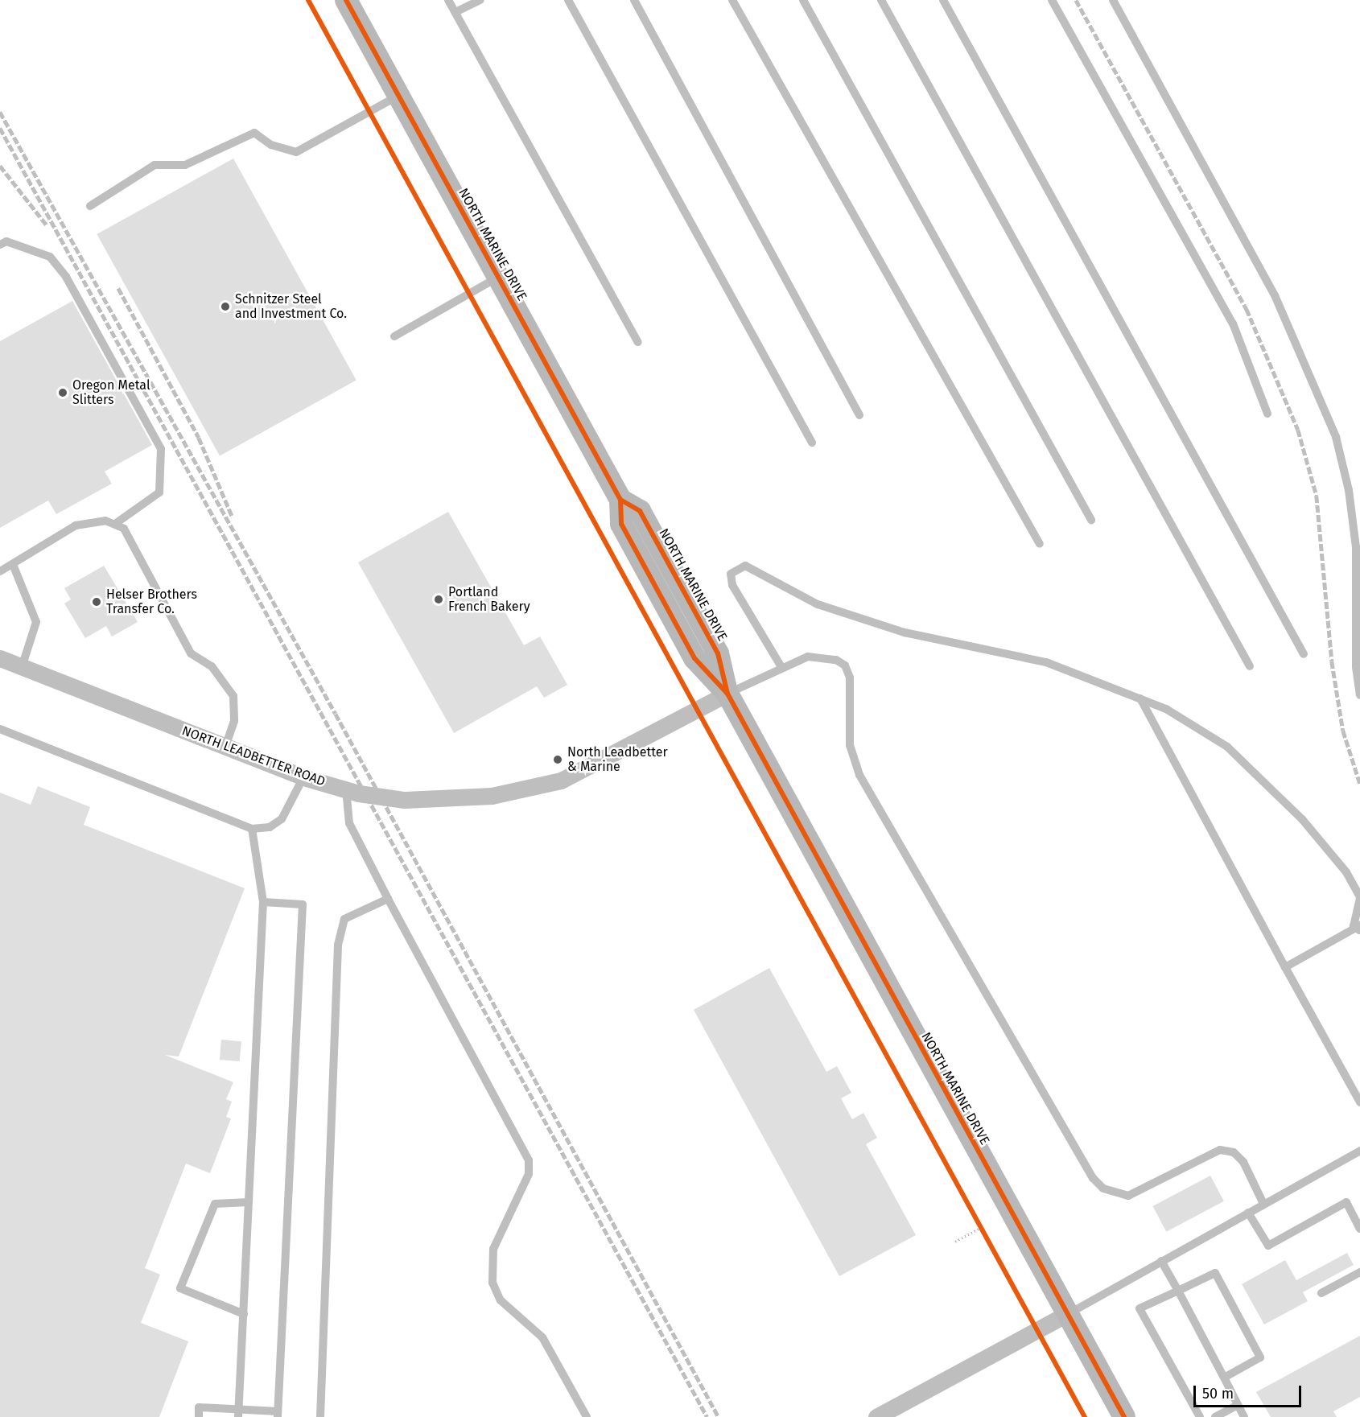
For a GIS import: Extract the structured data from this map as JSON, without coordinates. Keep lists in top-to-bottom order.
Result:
{
  "streets": {
    "main road": ["NORTH MARINE DRIVE"],
    "street": ["NORTH LEADBETTER ROAD"]
  },
  "crossings": [
    ["NORTH MARINE DRIVE", "NORTH LEADBETTER ROAD"]
  ],
  "places": [
    "Schnitzer Steel and Investment Co.",
    "Oregon Metal Slitters",
    "Portland French Bakery",
    "Helser Brothers Transfer Co.",
    "North Leadbetter & Marine"
  ],
  "scale_bar": "50 m"
}
